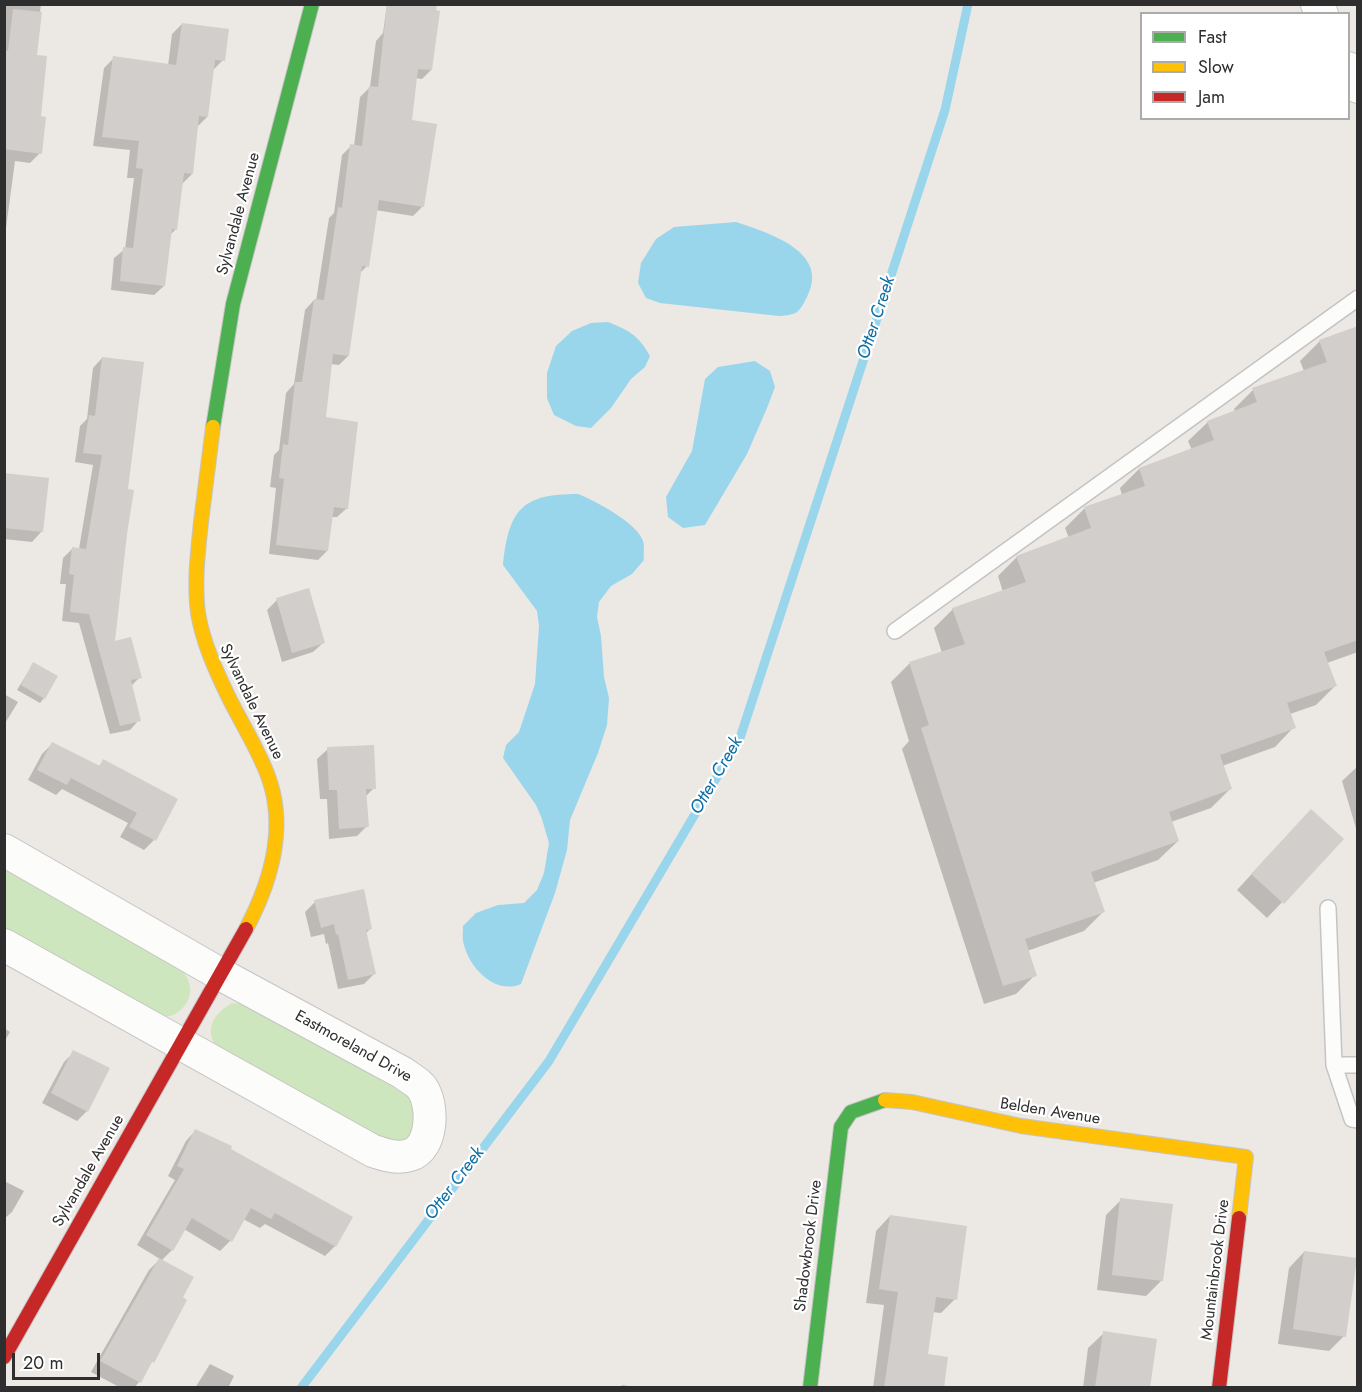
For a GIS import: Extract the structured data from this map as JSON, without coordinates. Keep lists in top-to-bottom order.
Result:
{
  "streets": {
    "street": [
      "Sylvandale Avenue",
      "Eastmoreland Drive",
      "Belden Avenue",
      "Shadowbrook Drive",
      "Mountainbrook Drive"
    ]
  },
  "crossings": [
    ["Sylvandale Avenue", "Eastmoreland Drive"],
    ["Belden Avenue", "Shadowbrook Drive"],
    ["Belden Avenue", "Mountainbrook Drive"]
  ],
  "water": ["Otter Creek"],
  "legend": ["Fast", "Slow", "Jam"],
  "scale_bar": "20 m"
}
